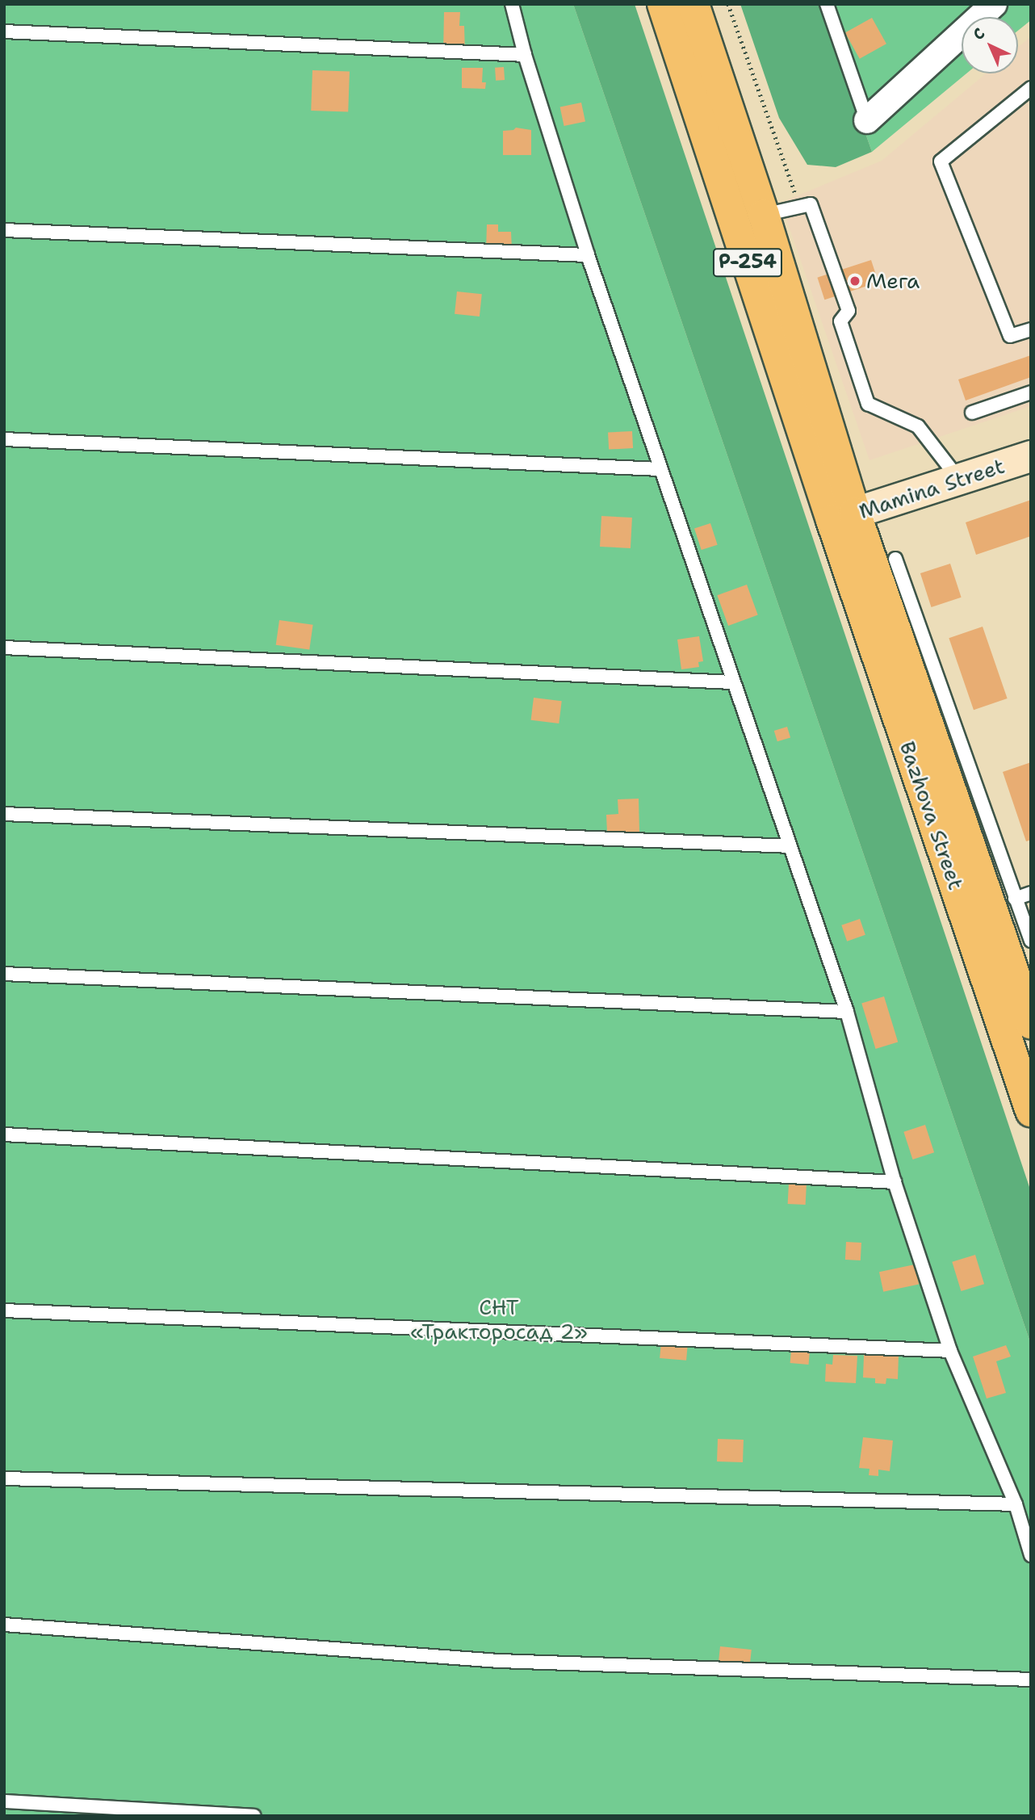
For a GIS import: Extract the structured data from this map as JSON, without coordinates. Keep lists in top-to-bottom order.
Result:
{
  "streets": {
    "main road": ["Р-254", "Mamina Street", "Bazhova Street"]
  },
  "crossings": [
    ["Р-254", "Mamina Street"],
    ["Р-254", "Bazhova Street"],
    ["Mamina Street", "Bazhova Street"]
  ],
  "parks": ["СНТ «Тракторосад 2»"],
  "places": ["Мега"],
  "north": "top left"
}
